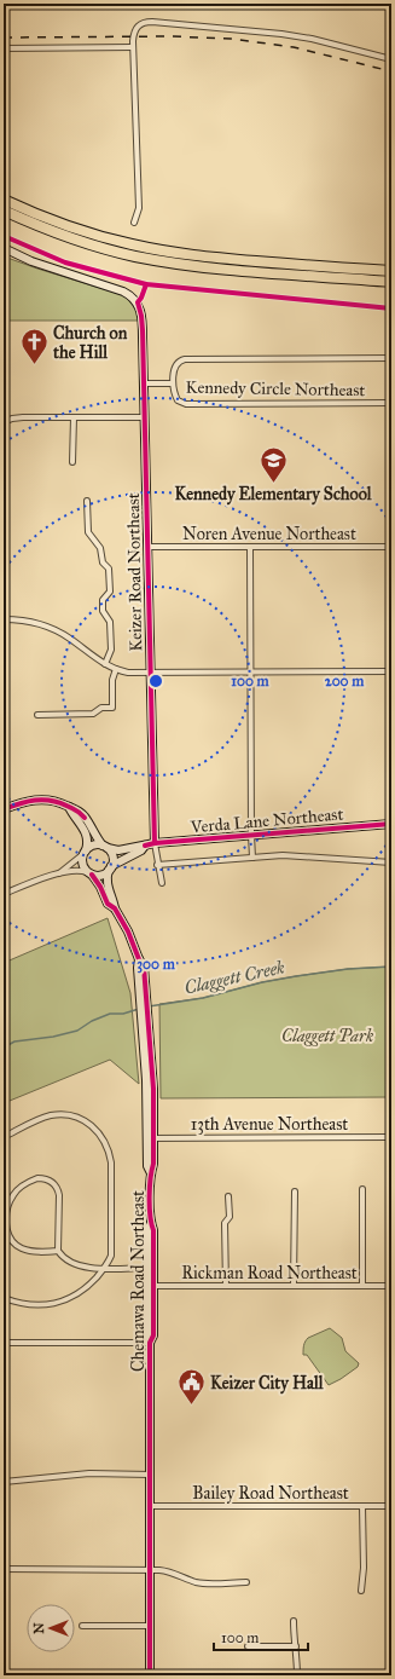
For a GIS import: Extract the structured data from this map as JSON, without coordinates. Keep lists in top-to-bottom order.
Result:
{
  "streets": {
    "main road": ["Keizer Road Northeast", "Verda Lane Northeast", "Chemawa Road Northeast"],
    "street": [
      "Kennedy Circle Northeast",
      "Noren Avenue Northeast",
      "13th Avenue Northeast",
      "Rickman Road Northeast",
      "Bailey Road Northeast"
    ]
  },
  "crossings": [
    ["Kennedy Circle Northeast", "Keizer Road Northeast"],
    ["Noren Avenue Northeast", "Keizer Road Northeast"],
    ["Keizer Road Northeast", "Verda Lane Northeast"],
    ["Verda Lane Northeast", "Chemawa Road Northeast"],
    ["13th Avenue Northeast", "Chemawa Road Northeast"],
    ["Rickman Road Northeast", "Chemawa Road Northeast"],
    ["Chemawa Road Northeast", "Bailey Road Northeast"]
  ],
  "water": ["Claggett Creek"],
  "parks": ["Claggett Park"],
  "places": {
    "church": ["Church on the Hill"],
    "school or university": ["Kennedy Elementary School"],
    "public building": ["Keizer City Hall"]
  },
  "scale_bar": "100 m",
  "north": "left",
  "rings": ["100 m", "200 m", "300 m"]
}
